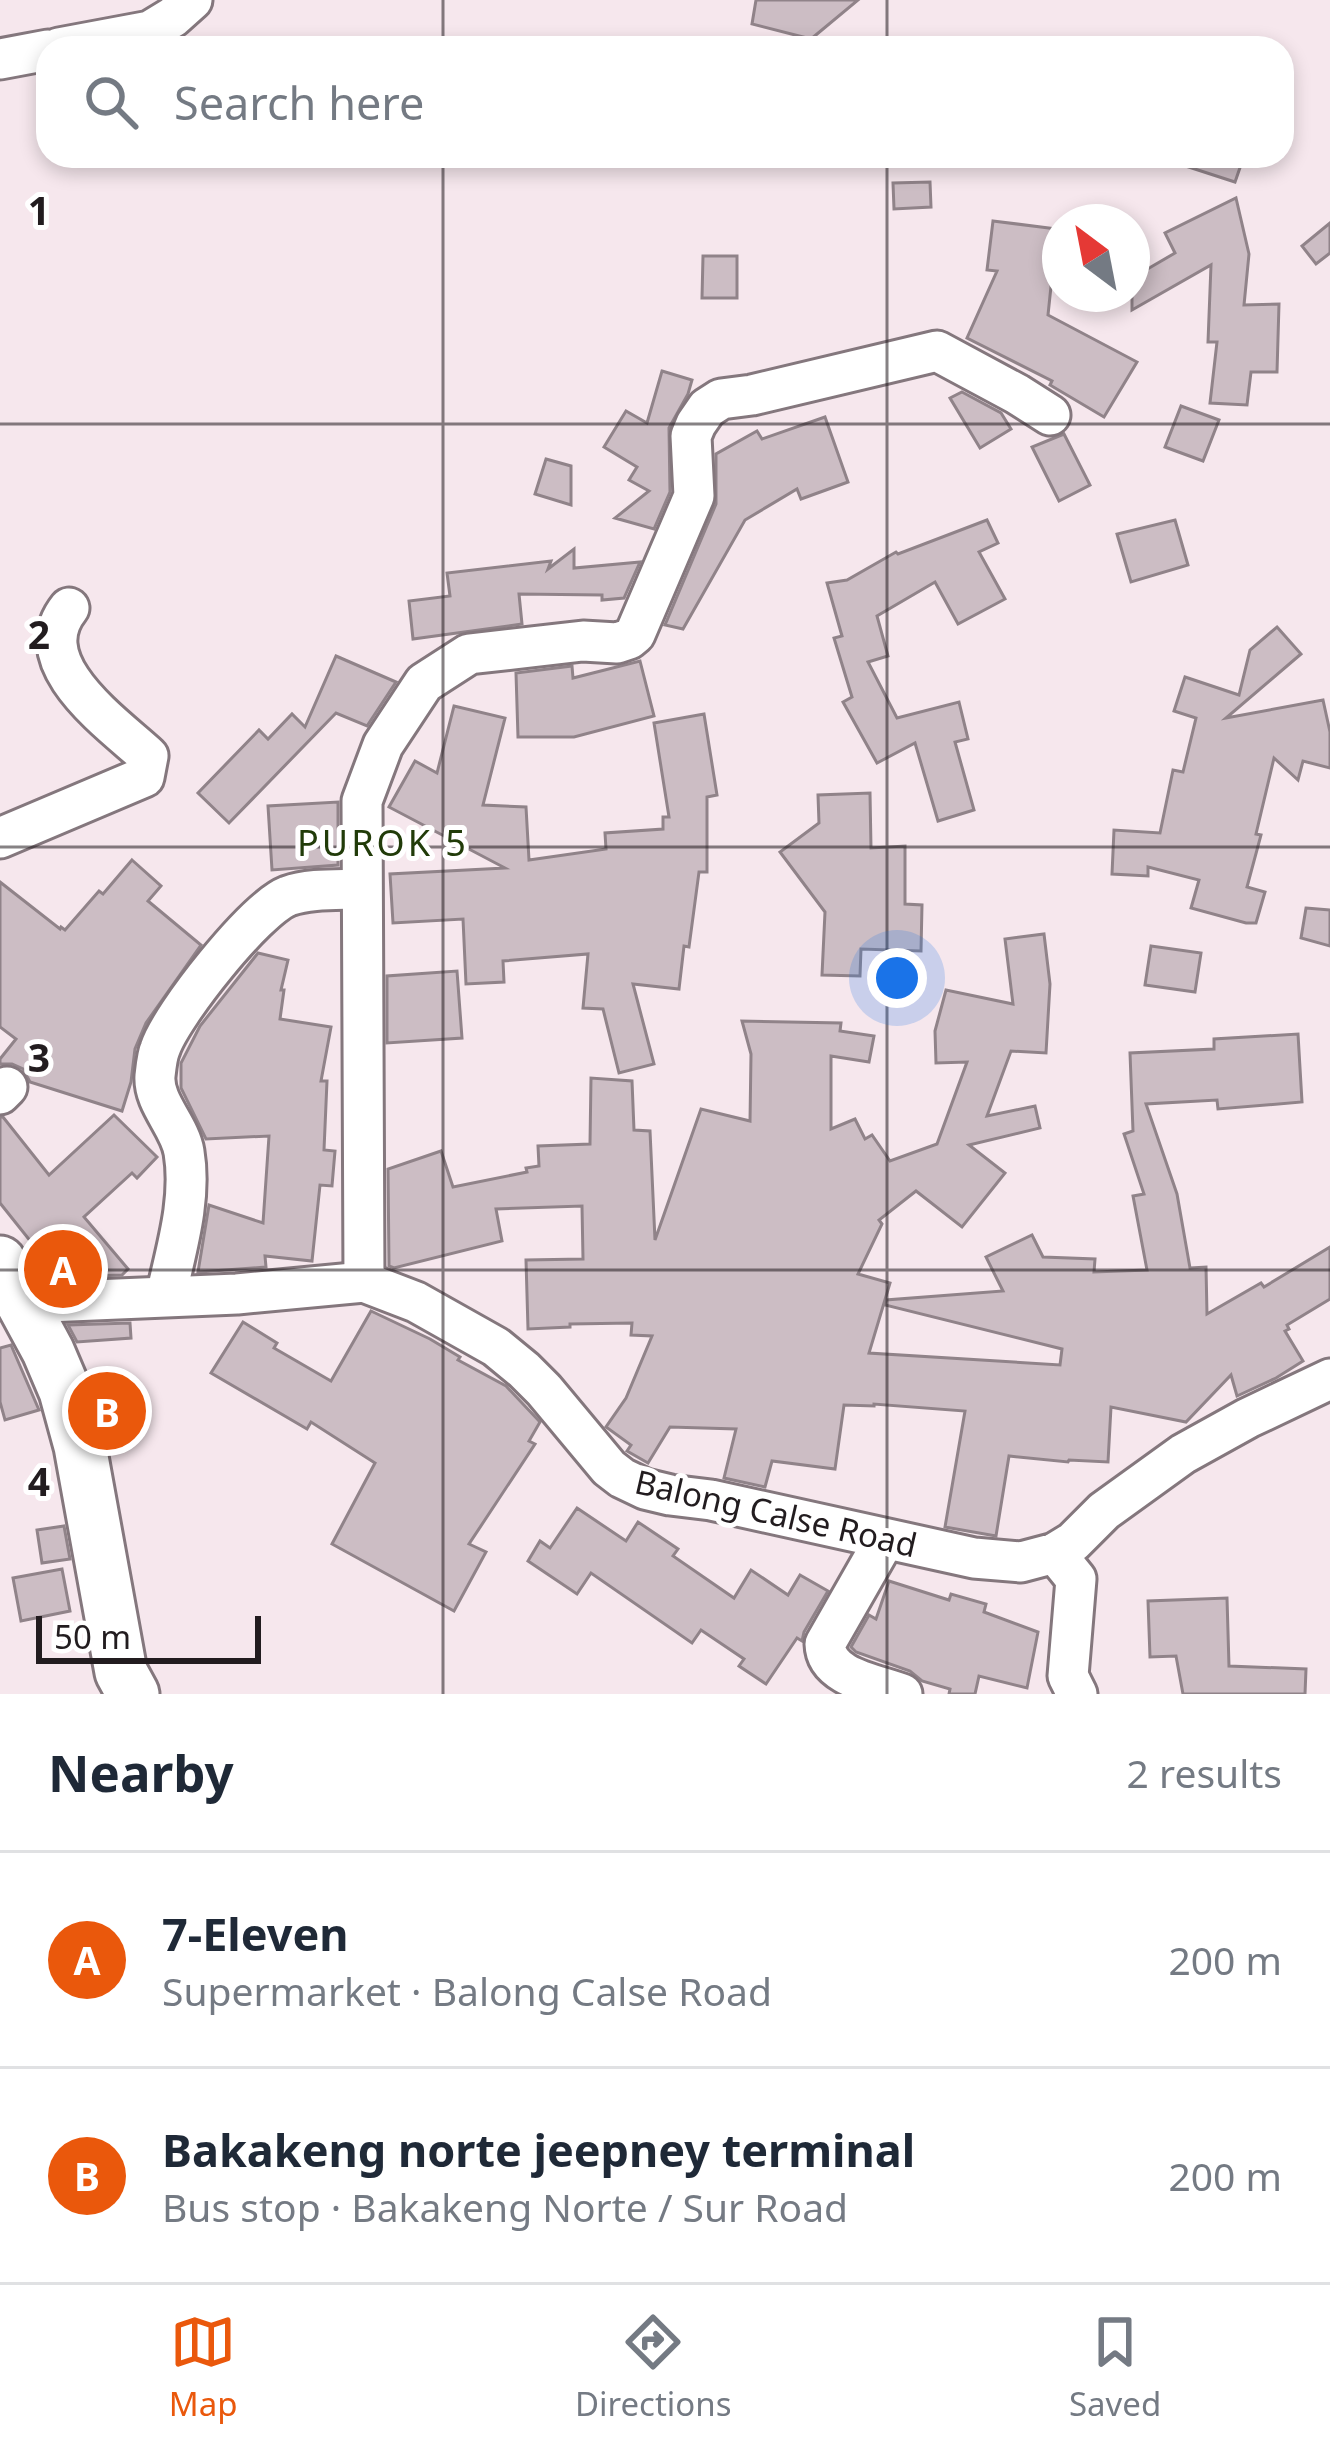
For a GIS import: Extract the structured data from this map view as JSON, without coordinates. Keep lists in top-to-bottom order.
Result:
{
  "streets": {
    "street": ["Balong Calse Road"]
  },
  "districts": ["PUROK 5"],
  "scale_bar": "50 m",
  "north": "top left",
  "page": {
    "search": "Search here",
    "pins": ["A", "B"],
    "scale": "50 m",
    "heading": ["Nearby", "2 results"],
    "list": [
      {
        "mark": "A",
        "name": "7-Eleven",
        "note": "Supermarket · Balong Calse Road",
        "value": "200 m"
      },
      {
        "mark": "B",
        "name": "Bakakeng norte jeepney terminal",
        "note": "Bus stop · Bakakeng Norte / Sur Road",
        "value": "200 m"
      }
    ],
    "nav": ["Map", "Directions", "Saved"]
  },
  "grid": {
    "rows": [
      "1",
      "2",
      "3",
      "4"
    ]
  }
}
